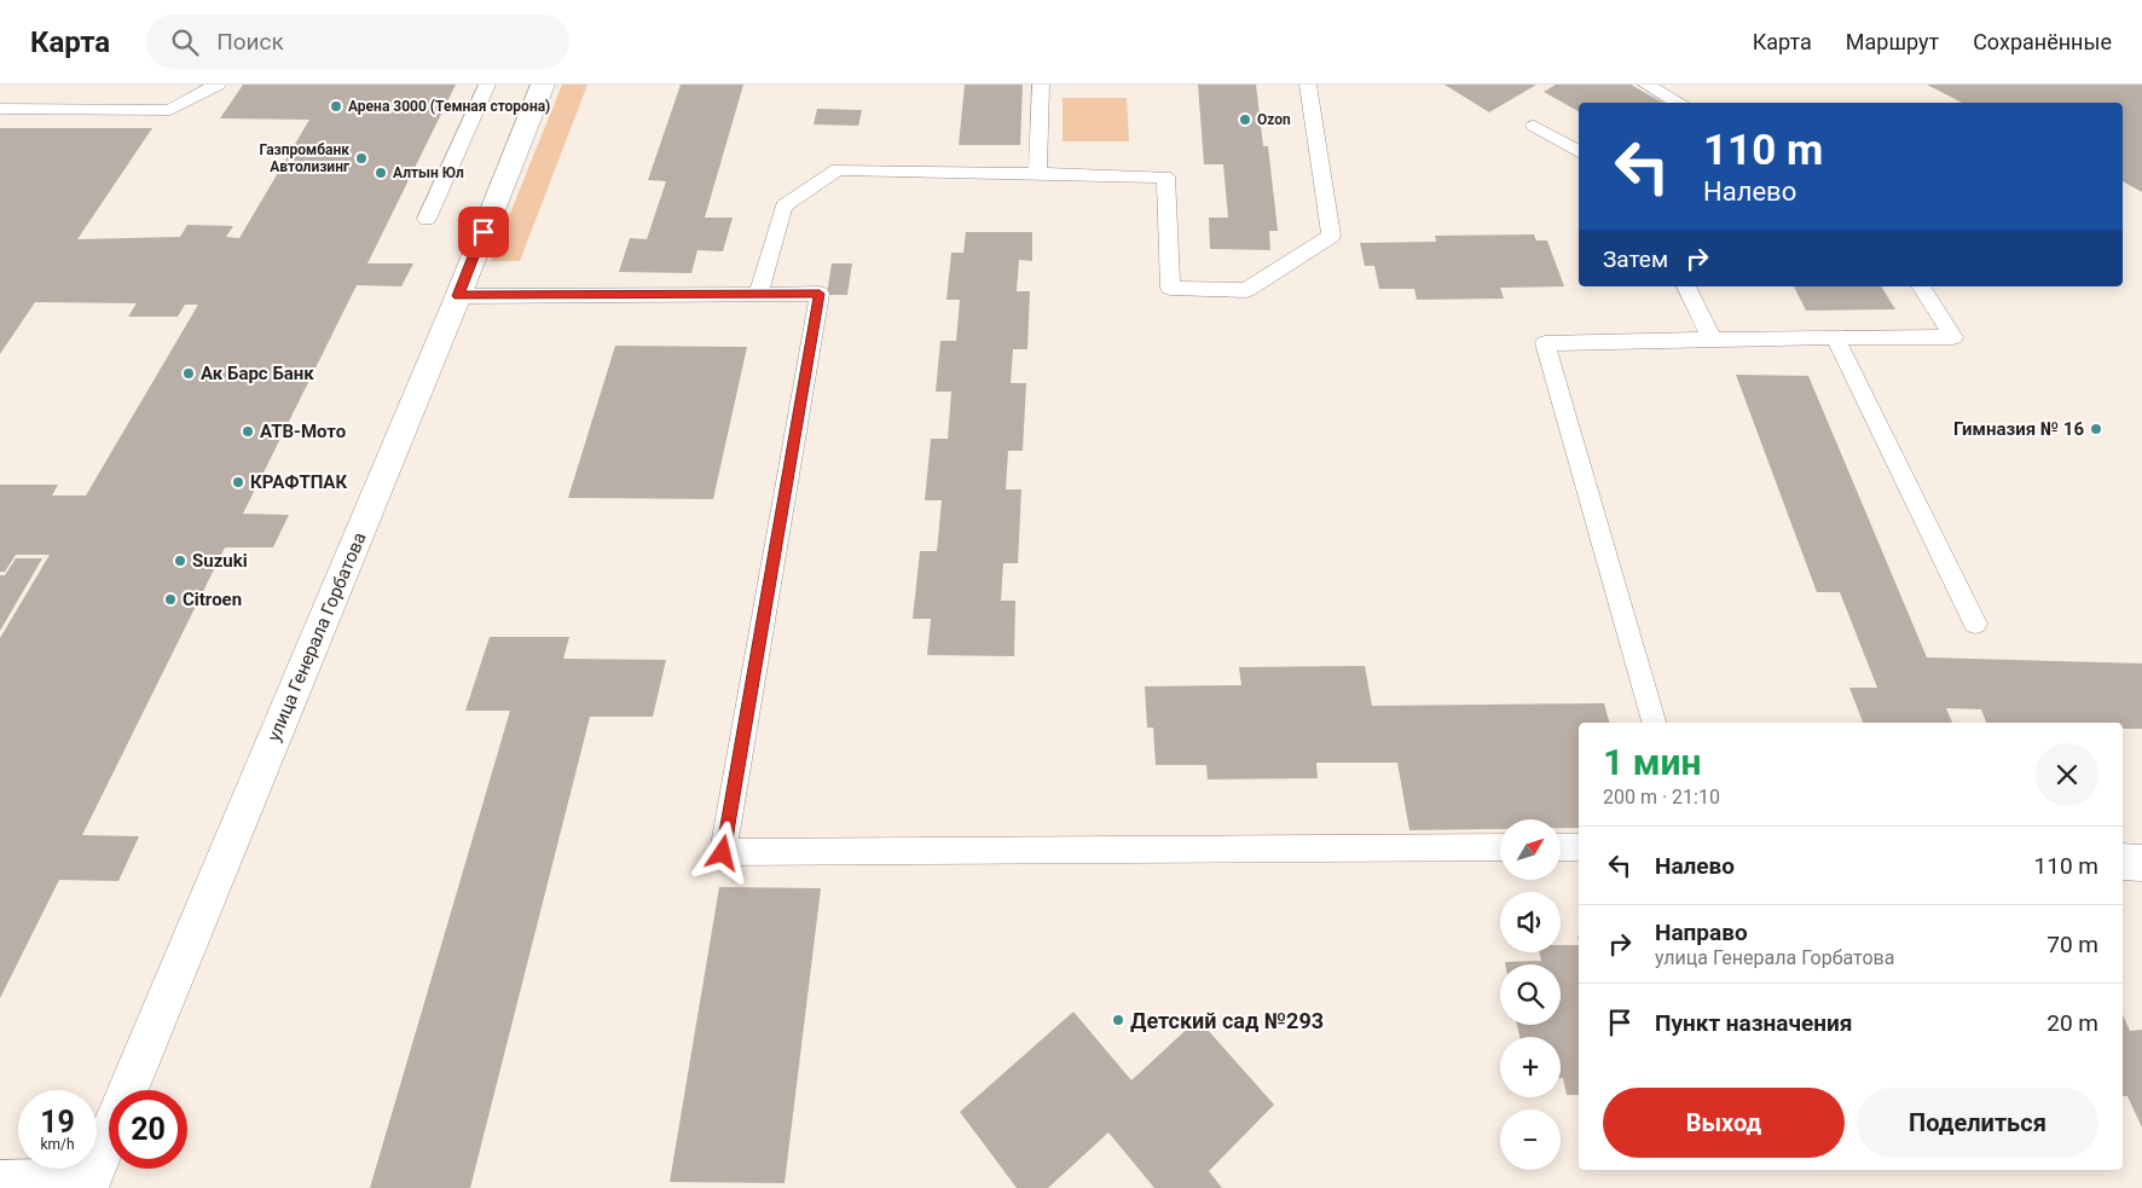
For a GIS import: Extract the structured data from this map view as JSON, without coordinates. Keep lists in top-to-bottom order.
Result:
{
  "streets": {
    "street": ["улица Генерала Горбатова"]
  },
  "places": [
    "Арена 3000 (Темная сторона)",
    "Ozon",
    "Газпромбанк Автолизинг",
    "Алтын Юл",
    "Ак Барс Банк",
    "Гимназия № 16",
    "АТВ-Мото",
    "КРАФТПАК",
    "Suzuki",
    "Citroen",
    "Детский сад №293"
  ],
  "north": "top right",
  "page": {
    "header": "Карта",
    "search": "Поиск",
    "nav": ["Карта", "Маршрут", "Сохранённые"],
    "turn": ["110 m", "Налево"],
    "then": "Затем",
    "heading": ["1 мин", "200 m · 21:10"],
    "map_buttons": ["+", "−"],
    "list": [
      {
        "name": "Налево",
        "value": "110 m"
      },
      {
        "name": "Направо",
        "note": "улица Генерала Горбатова",
        "value": "70 m"
      },
      {
        "name": "Пункт назначения",
        "value": "20 m"
      }
    ],
    "buttons": ["Выход", "Поделиться"],
    "speed": "19 km/h",
    "limit": "20"
  }
}
